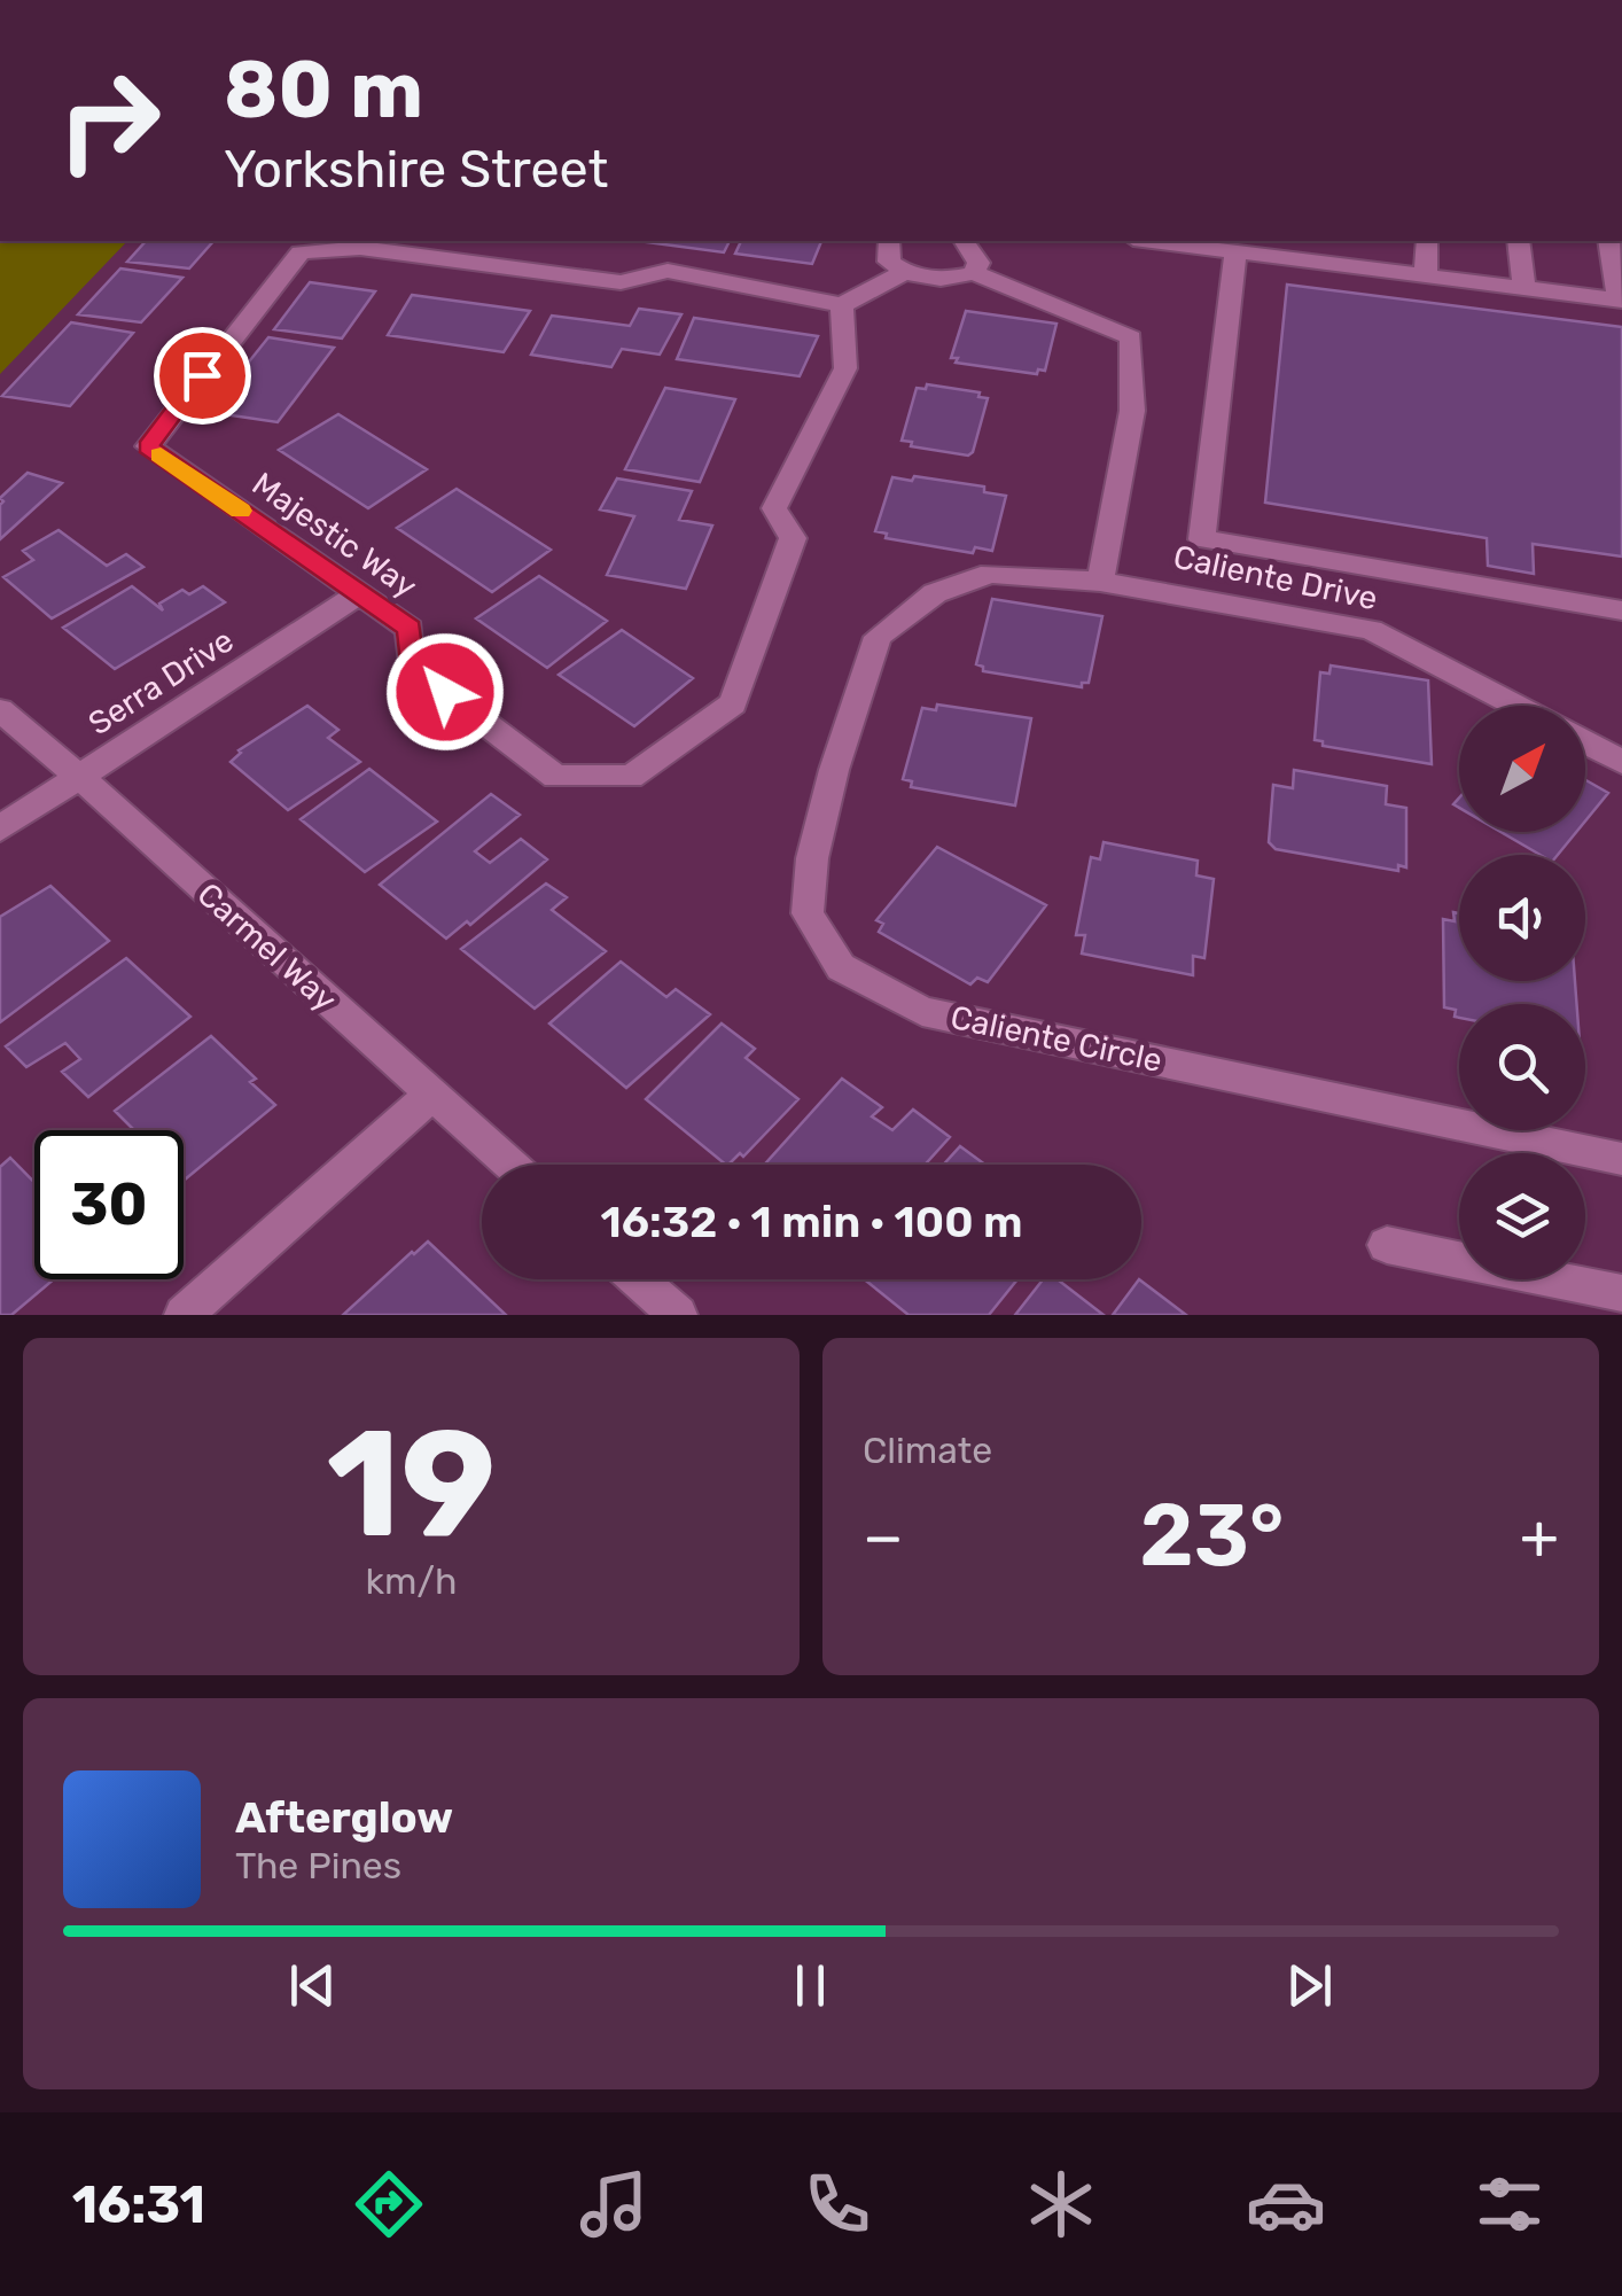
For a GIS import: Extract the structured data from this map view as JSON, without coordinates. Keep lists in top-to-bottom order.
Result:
{
  "streets": {
    "street": [
      "Majestic Way",
      "Caliente Drive",
      "Serra Drive",
      "Carmel Way",
      "Caliente Circle"
    ]
  },
  "crossings": [
    ["Majestic Way", "Serra Drive"],
    ["Caliente Drive", "Caliente Circle"],
    ["Serra Drive", "Carmel Way"]
  ],
  "north": "top right",
  "page": {
    "turn": ["80 m", "Yorkshire Street"],
    "limit": "30",
    "trip": "16:32 · 1 min · 100 m",
    "tile": [
      ["19", "km/h"],
      "Climate"
    ],
    "heat": ["−", "23°", "+"],
    "song": ["Afterglow", "The Pines"],
    "tabs": "16:31"
  }
}
